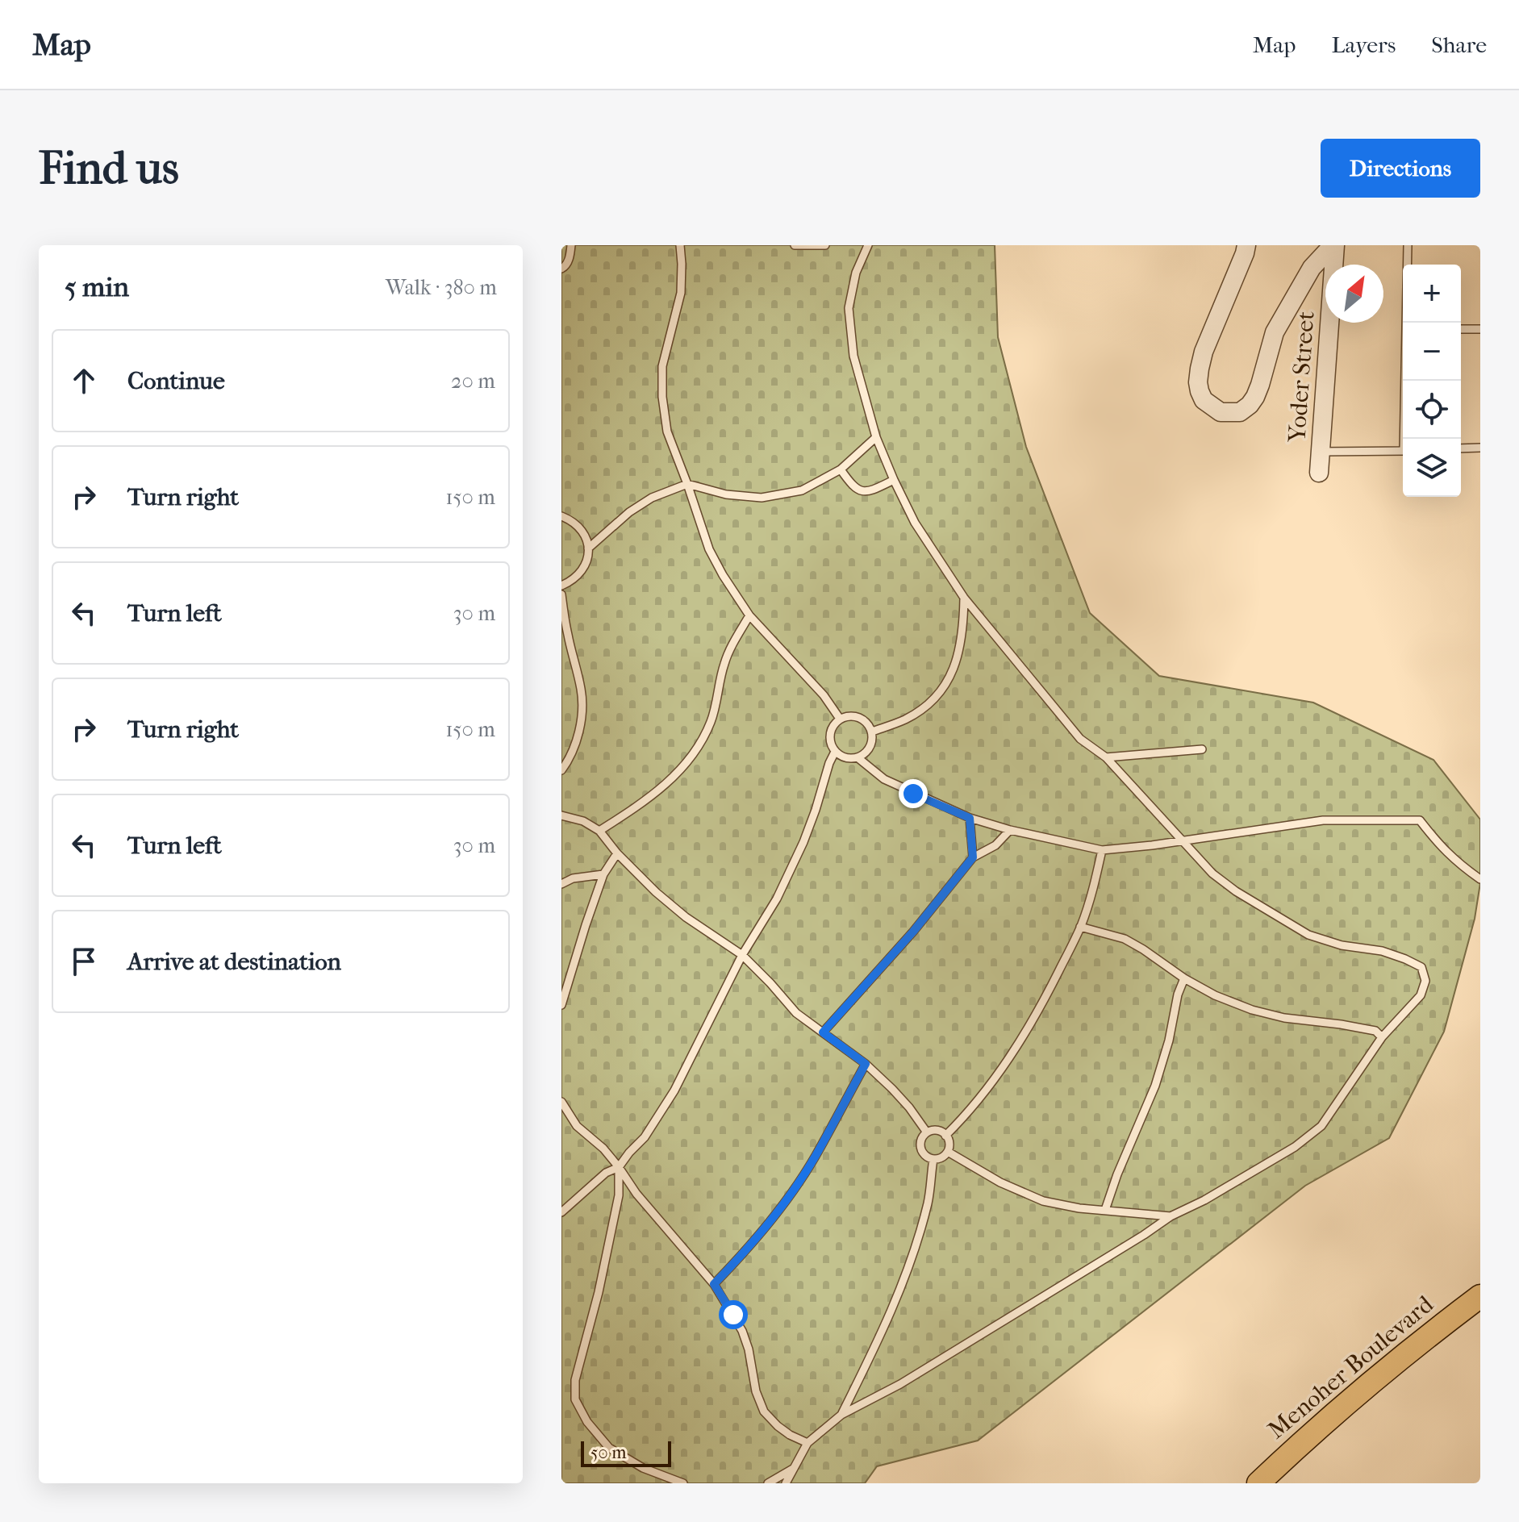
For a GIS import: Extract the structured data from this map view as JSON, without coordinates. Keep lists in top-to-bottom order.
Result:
{
  "streets": {
    "main road": ["Menoher Boulevard"],
    "street": ["Yoder Street"]
  },
  "scale_bar": "50 m",
  "north": "top right",
  "page": {
    "header": "Map",
    "nav": ["Map", "Layers", "Share"],
    "buttons": "Directions",
    "title": "Find us",
    "heading": ["5 min", "Walk · 380 m"],
    "map_buttons": ["+", "−"],
    "list": [
      ["Continue", "20 m"],
      ["Turn right", "150 m"],
      ["Turn left", "30 m"],
      ["Turn right", "150 m"],
      ["Turn left", "30 m"],
      "Arrive at destination"
    ],
    "scale": "50 m"
  }
}
